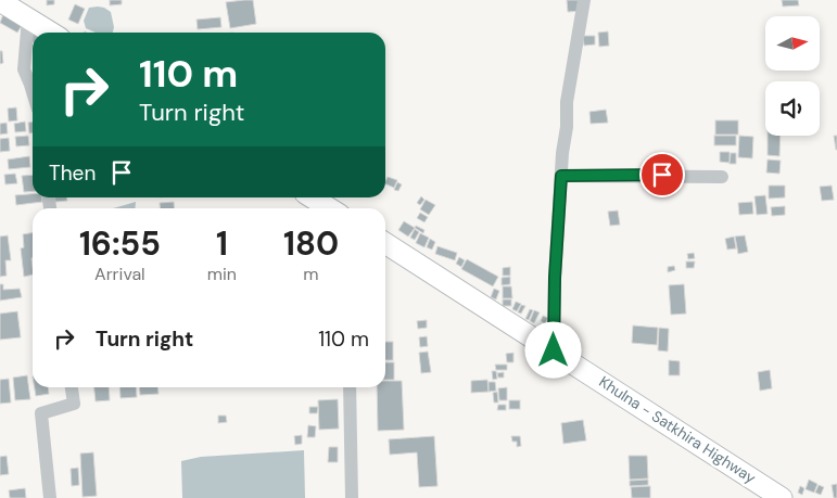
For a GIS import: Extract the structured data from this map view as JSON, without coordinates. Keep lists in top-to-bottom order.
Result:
{
  "streets": {
    "highway": ["Khulna - Satkhira Highway"]
  },
  "north": "right",
  "page": {
    "turn": ["110 m", "Turn right"],
    "then": "Then",
    "eta": [
      "16:55",
      "Arrival",
      "1",
      "min",
      "180",
      "m"
    ],
    "list": [
      {
        "name": "Turn right",
        "value": "110 m"
      }
    ]
  }
}
